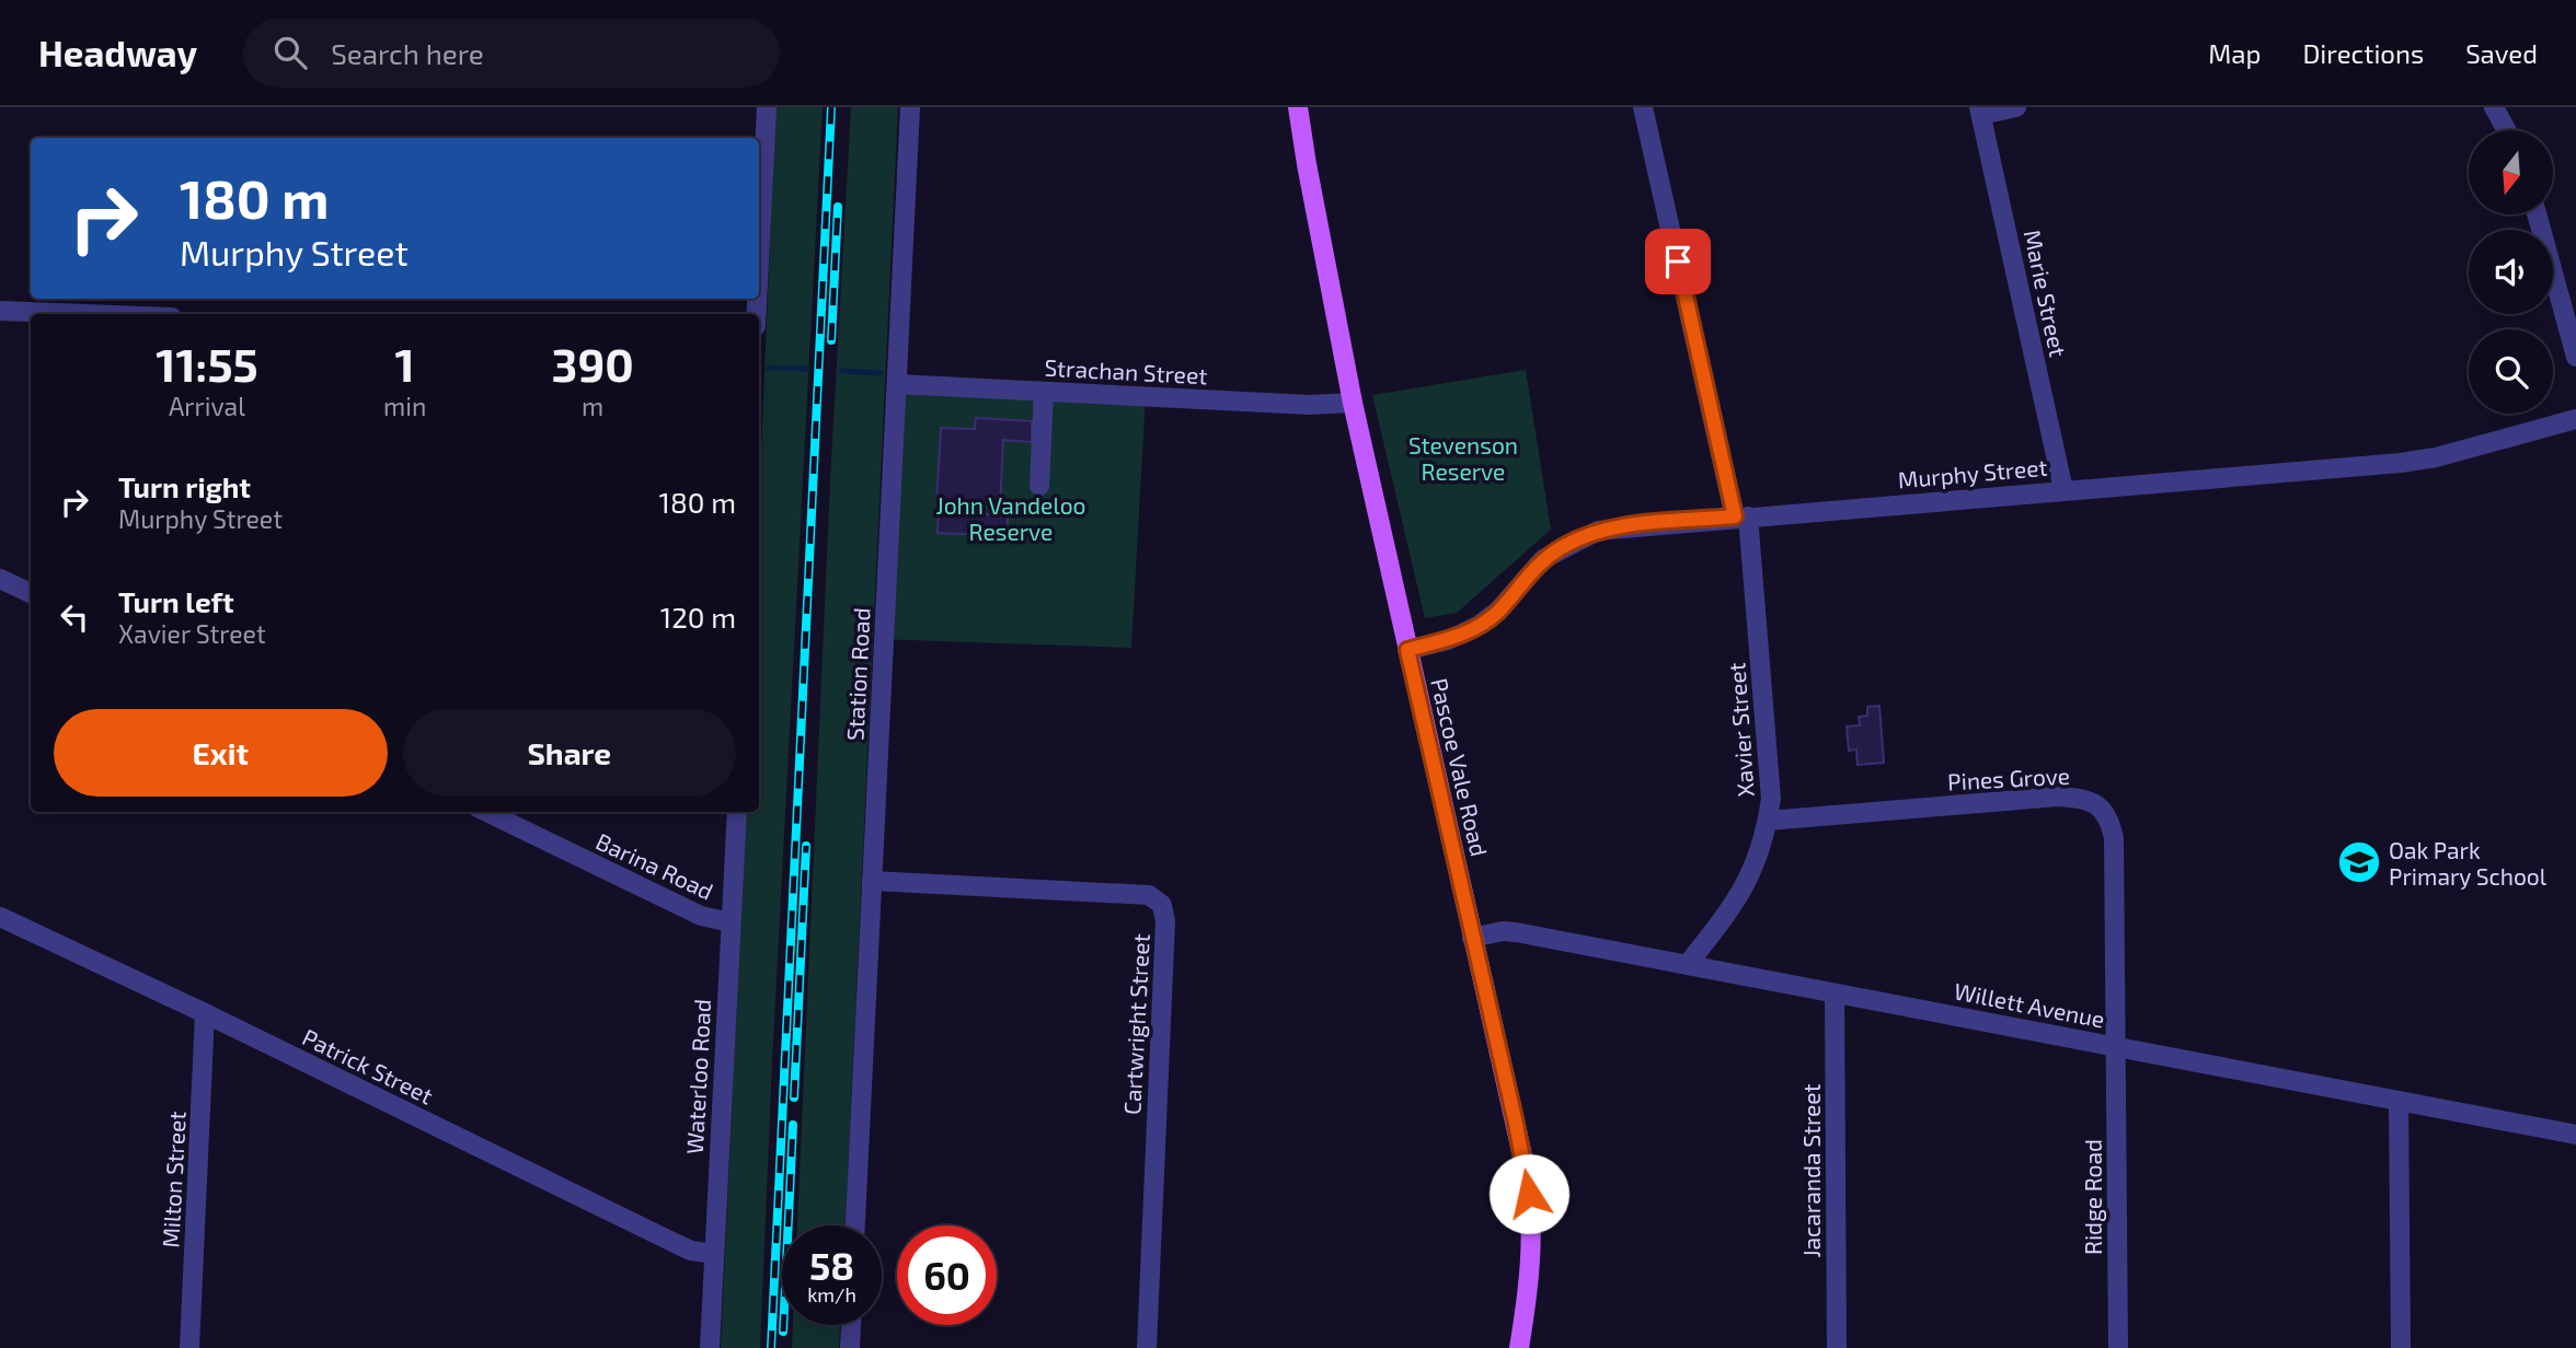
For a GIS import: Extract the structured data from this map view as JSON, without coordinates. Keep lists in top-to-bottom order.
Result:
{
  "streets": {
    "main road": ["Pascoe Vale Road"],
    "street": [
      "Marie Street",
      "Strachan Street",
      "Murphy Street",
      "Station Road",
      "Xavier Street",
      "Pines Grove",
      "Barina Road",
      "Willett Avenue",
      "Cartwright Street",
      "Patrick Street",
      "Waterloo Road",
      "Jacaranda Street",
      "Milton Street",
      "Ridge Road"
    ]
  },
  "crossings": [
    ["Marie Street", "Murphy Street"],
    ["Strachan Street", "Station Road"],
    ["Strachan Street", "Pascoe Vale Road"],
    ["Murphy Street", "Xavier Street"],
    ["Murphy Street", "Pascoe Vale Road"],
    ["Station Road", "Cartwright Street"],
    ["Xavier Street", "Pines Grove"],
    ["Xavier Street", "Willett Avenue"],
    ["Pascoe Vale Road", "Willett Avenue"],
    ["Pines Grove", "Willett Avenue"],
    ["Pines Grove", "Ridge Road"],
    ["Barina Road", "Waterloo Road"],
    ["Willett Avenue", "Jacaranda Street"],
    ["Willett Avenue", "Ridge Road"],
    ["Patrick Street", "Waterloo Road"],
    ["Patrick Street", "Milton Street"]
  ],
  "parks": ["Stevenson Reserve", "John Vandeloo Reserve"],
  "places": {
    "school or university": ["Oak Park Primary School"]
  },
  "north": "bottom",
  "page": {
    "header": "Headway",
    "search": "Search here",
    "nav": ["Map", "Directions", "Saved"],
    "turn": ["180 m", "Murphy Street"],
    "eta": [
      "11:55",
      "Arrival",
      "1",
      "min",
      "390",
      "m"
    ],
    "list": [
      {
        "name": "Turn right",
        "note": "Murphy Street",
        "value": "180 m"
      },
      {
        "name": "Turn left",
        "note": "Xavier Street",
        "value": "120 m"
      }
    ],
    "buttons": ["Exit", "Share"],
    "speed": "58 km/h",
    "limit": "60"
  }
}
